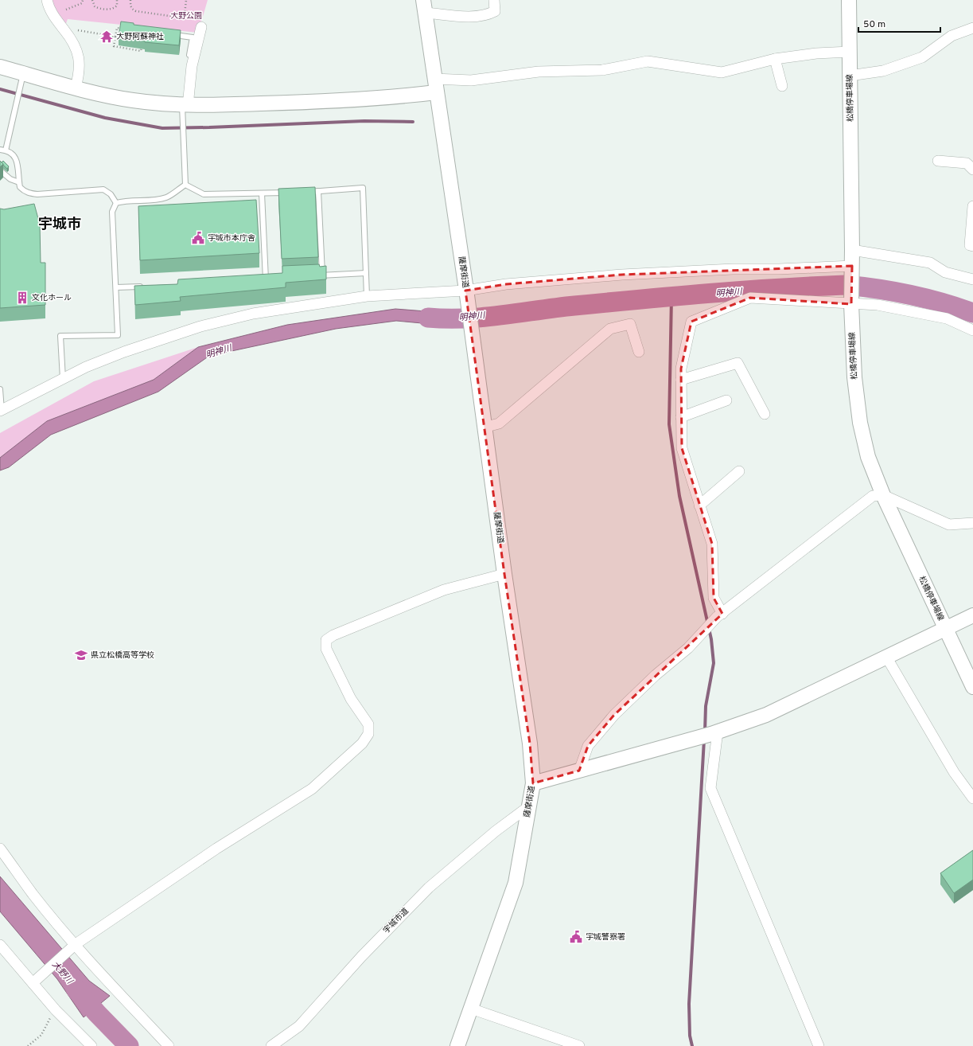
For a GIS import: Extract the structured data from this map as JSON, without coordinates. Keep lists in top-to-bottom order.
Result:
{
  "streets": {
    "street": ["松橋停車場線", "薩摩街道", "宇城市道"]
  },
  "crossings": [
    ["薩摩街道", "宇城市道"]
  ],
  "districts": ["宇城市"],
  "water": ["明神川", "大野川"],
  "parks": ["大野公園"],
  "places": {
    "temple": ["大野阿蘇神社"],
    "public building": ["宇城市本庁舎", "宇城警察署"],
    "building": ["文化ホール"],
    "school or university": ["県立松橋高等学校"]
  },
  "scale_bar": "50 m"
}
